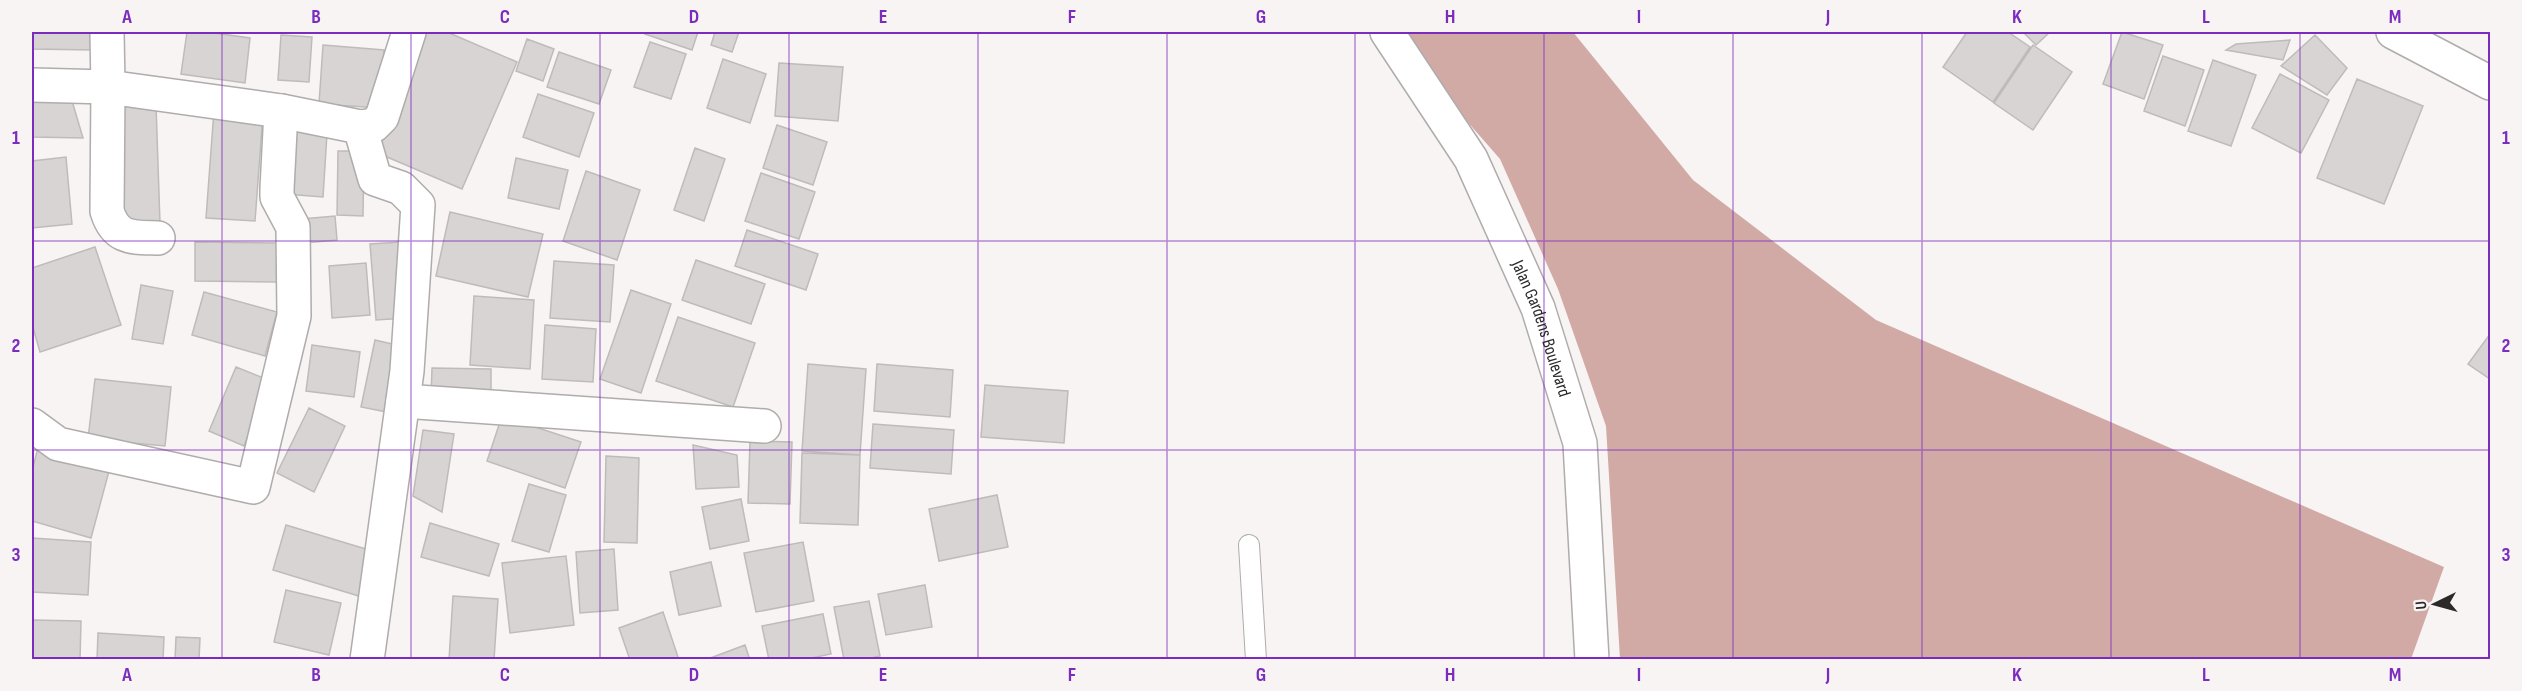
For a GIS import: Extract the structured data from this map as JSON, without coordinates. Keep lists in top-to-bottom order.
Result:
{
  "streets": {
    "street": ["Jalan Gardens Boulevard"]
  },
  "north": "left",
  "grid": {
    "columns": [
      "A",
      "B",
      "C",
      "D",
      "E",
      "F",
      "G",
      "H",
      "I",
      "J",
      "K",
      "L",
      "M"
    ],
    "rows": ["1", "2", "3"]
  }
}
